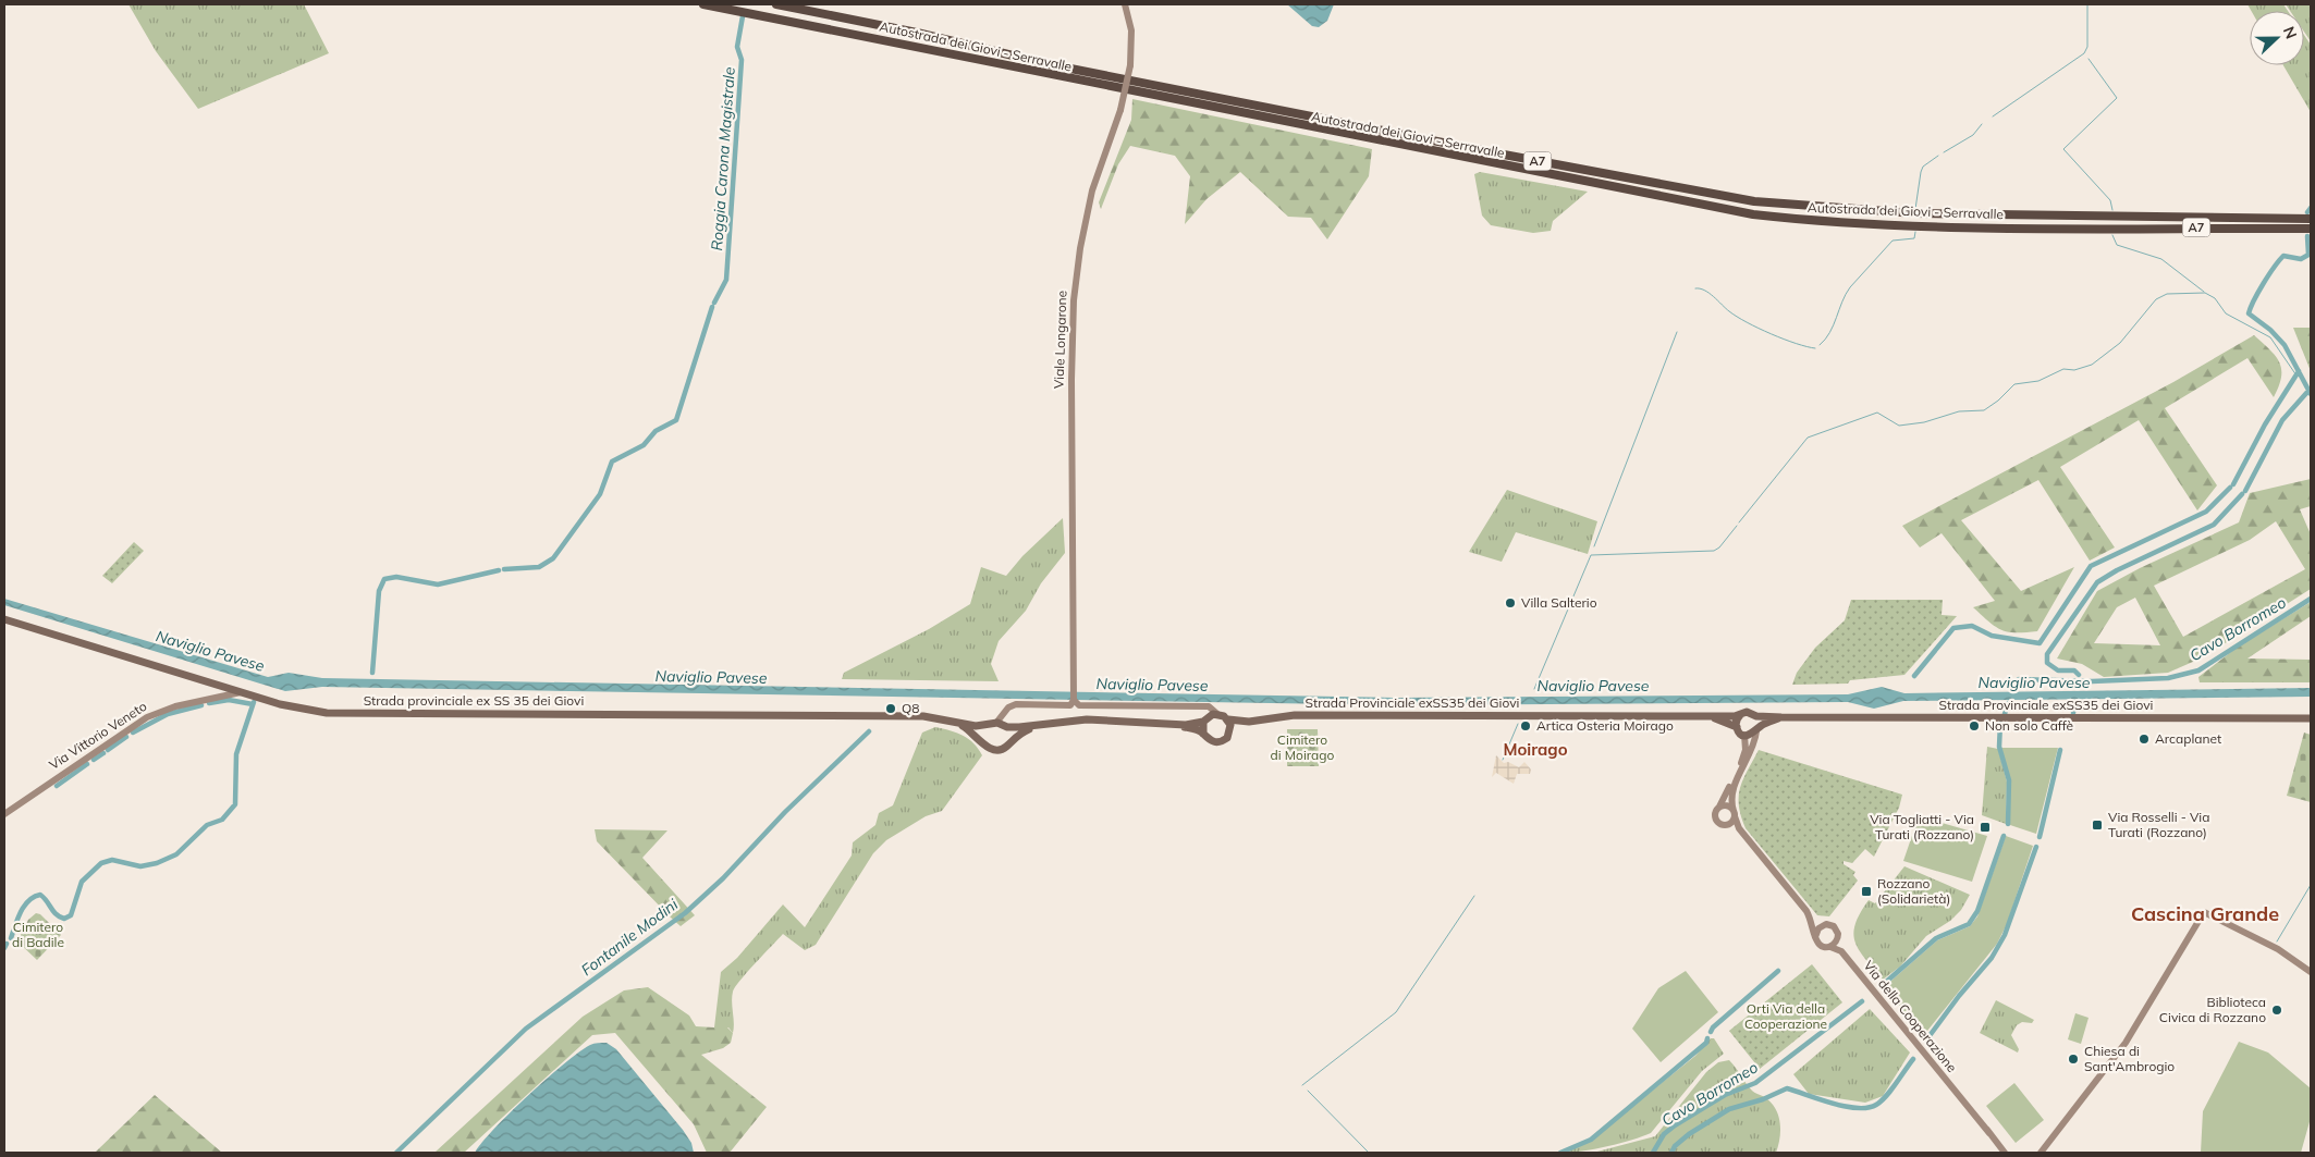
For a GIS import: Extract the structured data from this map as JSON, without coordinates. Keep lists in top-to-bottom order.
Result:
{
  "streets": {
    "highway": ["Autostrada dei Giovi - Serravalle", "A7"],
    "main road": ["Strada provinciale ex SS 35 dei Giovi", "Strada Provinciale exSS35 dei Giovi"],
    "street": ["Viale Longarone", "Via Vittorio Veneto", "Via della Cooperazione"]
  },
  "crossings": [
    ["Strada provinciale ex SS 35 dei Giovi", "Strada Provinciale exSS35 dei Giovi"],
    ["Strada provinciale ex SS 35 dei Giovi", "Via Vittorio Veneto"]
  ],
  "districts": ["Moirago", "Cascina Grande"],
  "water": [
    "Roggia Carona Magistrale",
    "Cavo Borromeo",
    "Naviglio Pavese",
    "Fontanile Modini"
  ],
  "parks": ["Cimitero di Moirago", "Cimitero di Badile", "Orti Via della Cooperazione"],
  "places": {
    "other": [
      "Villa Salterio",
      "Q8",
      "Artica Osteria Moirago",
      "Non solo Caffè",
      "Arcaplanet",
      "Biblioteca Civica di Rozzano",
      "Chiesa di Sant'Ambrogio"
    ],
    "transit": ["Via Rosselli - Via Turati (Rozzano)", "Via Togliatti - Via Turati (Rozzano)", "Rozzano (Solidarietà)"]
  },
  "north": "right"
}
